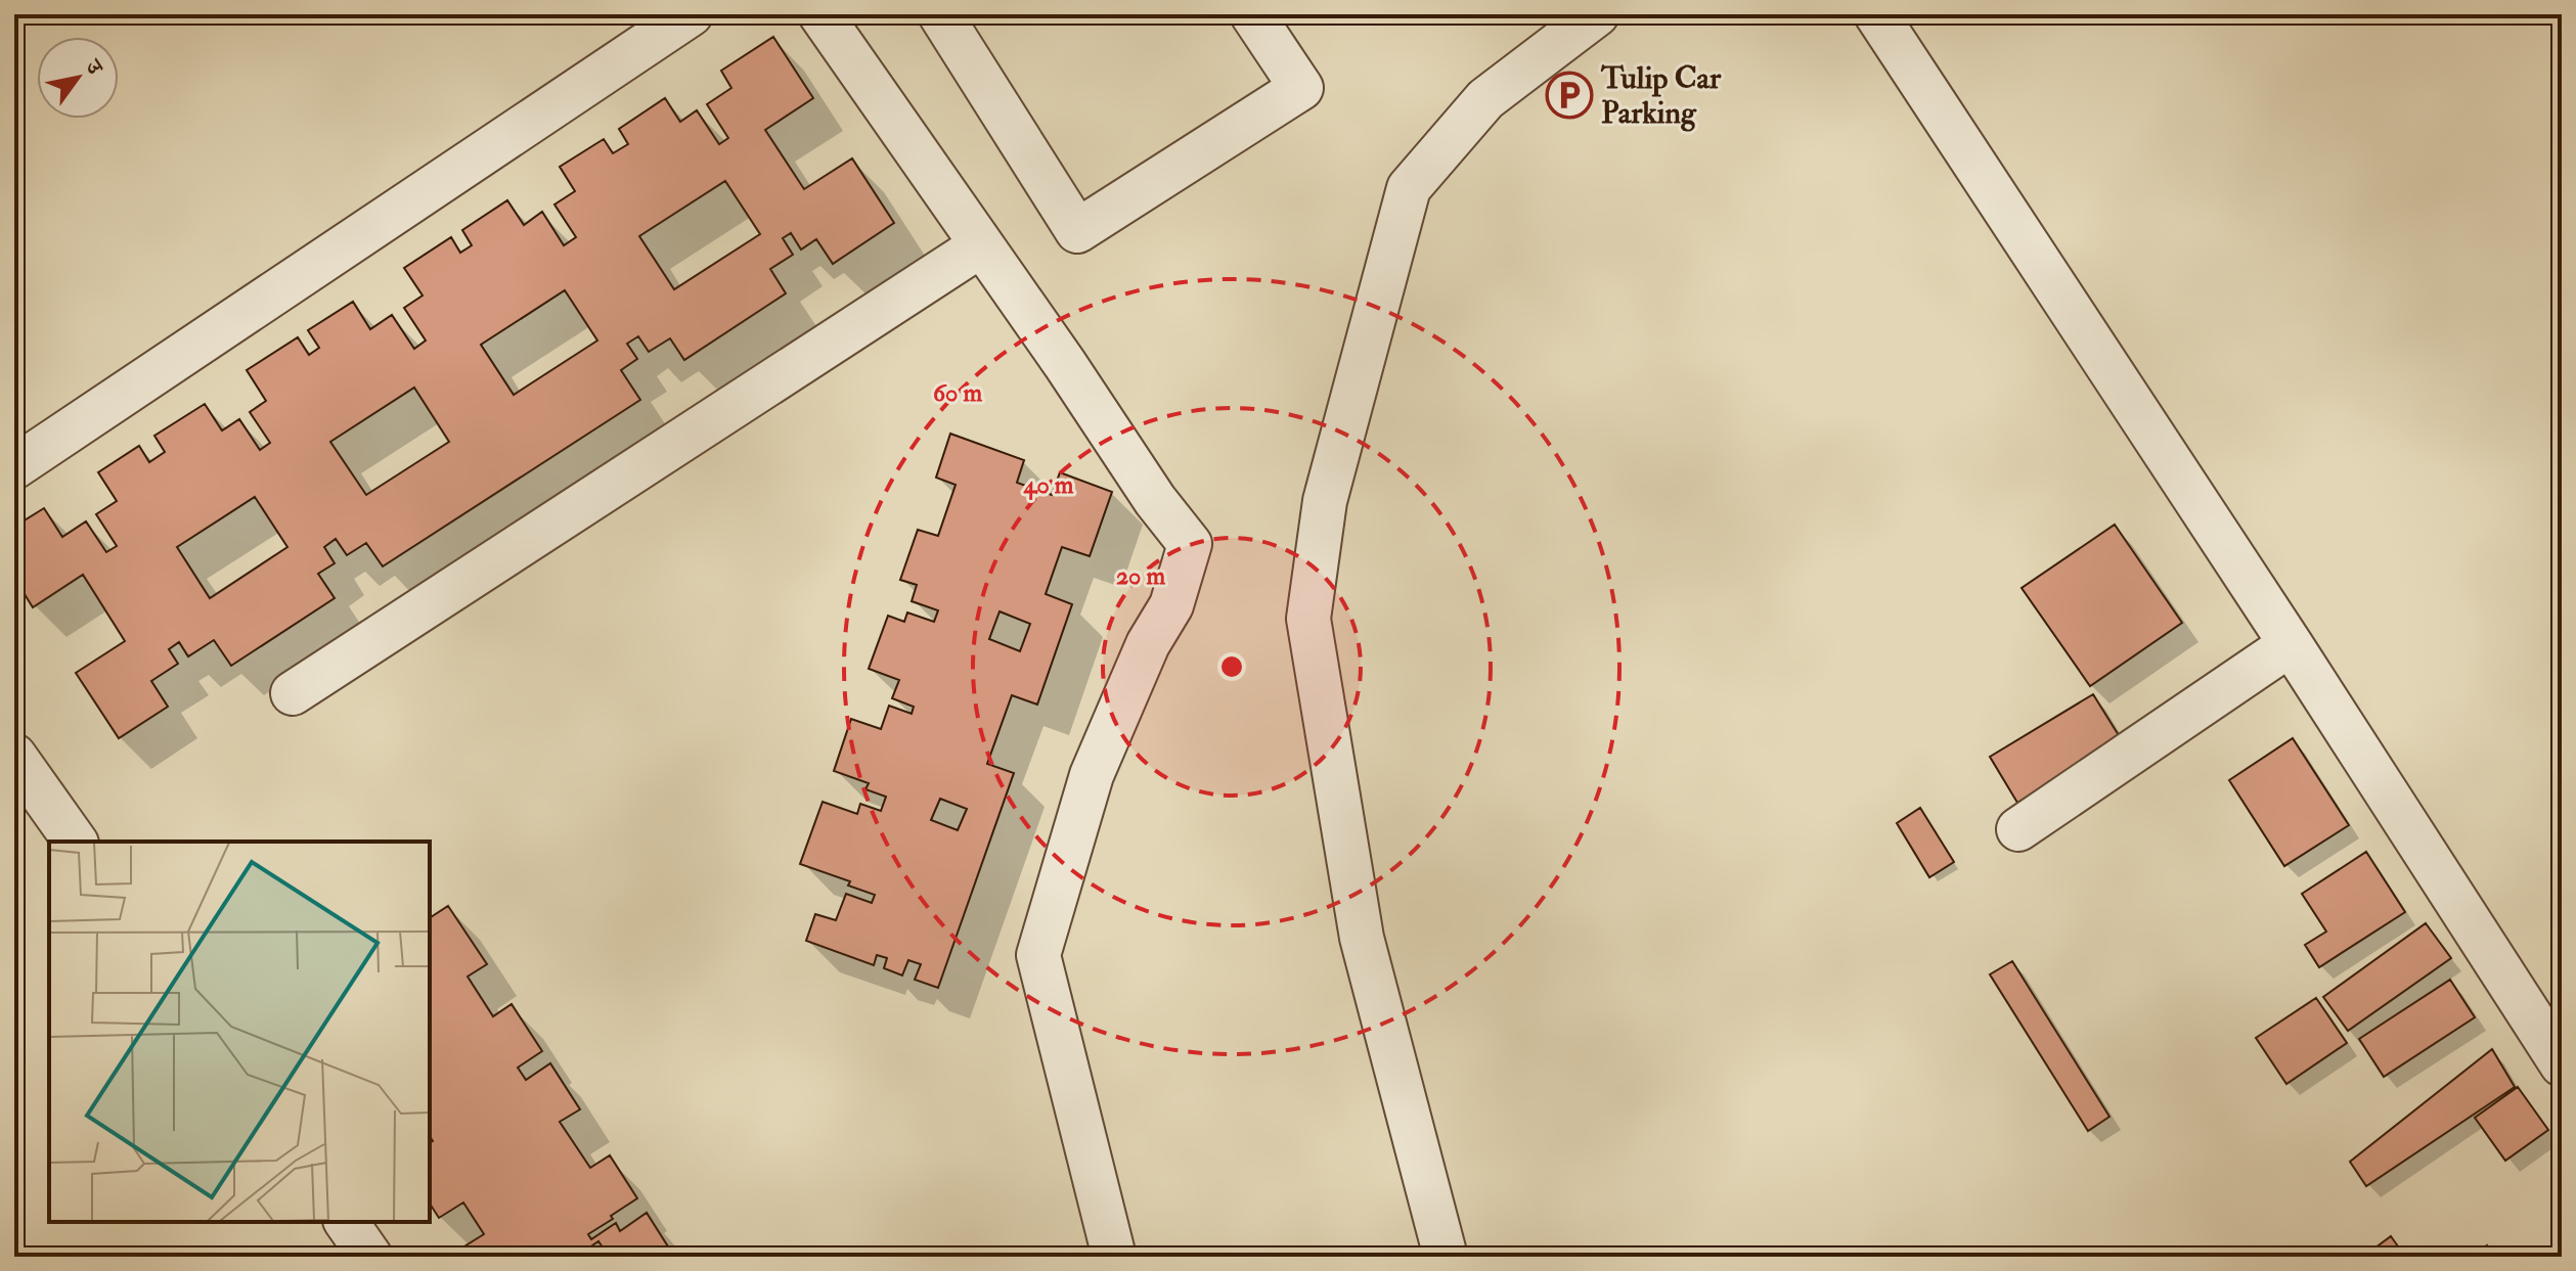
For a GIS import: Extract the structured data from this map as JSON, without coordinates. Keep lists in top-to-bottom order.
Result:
{
  "places": {
    "parking": ["Tulip Car Parking"]
  },
  "north": "top right",
  "rings": ["60 m", "40 m", "20 m"]
}
